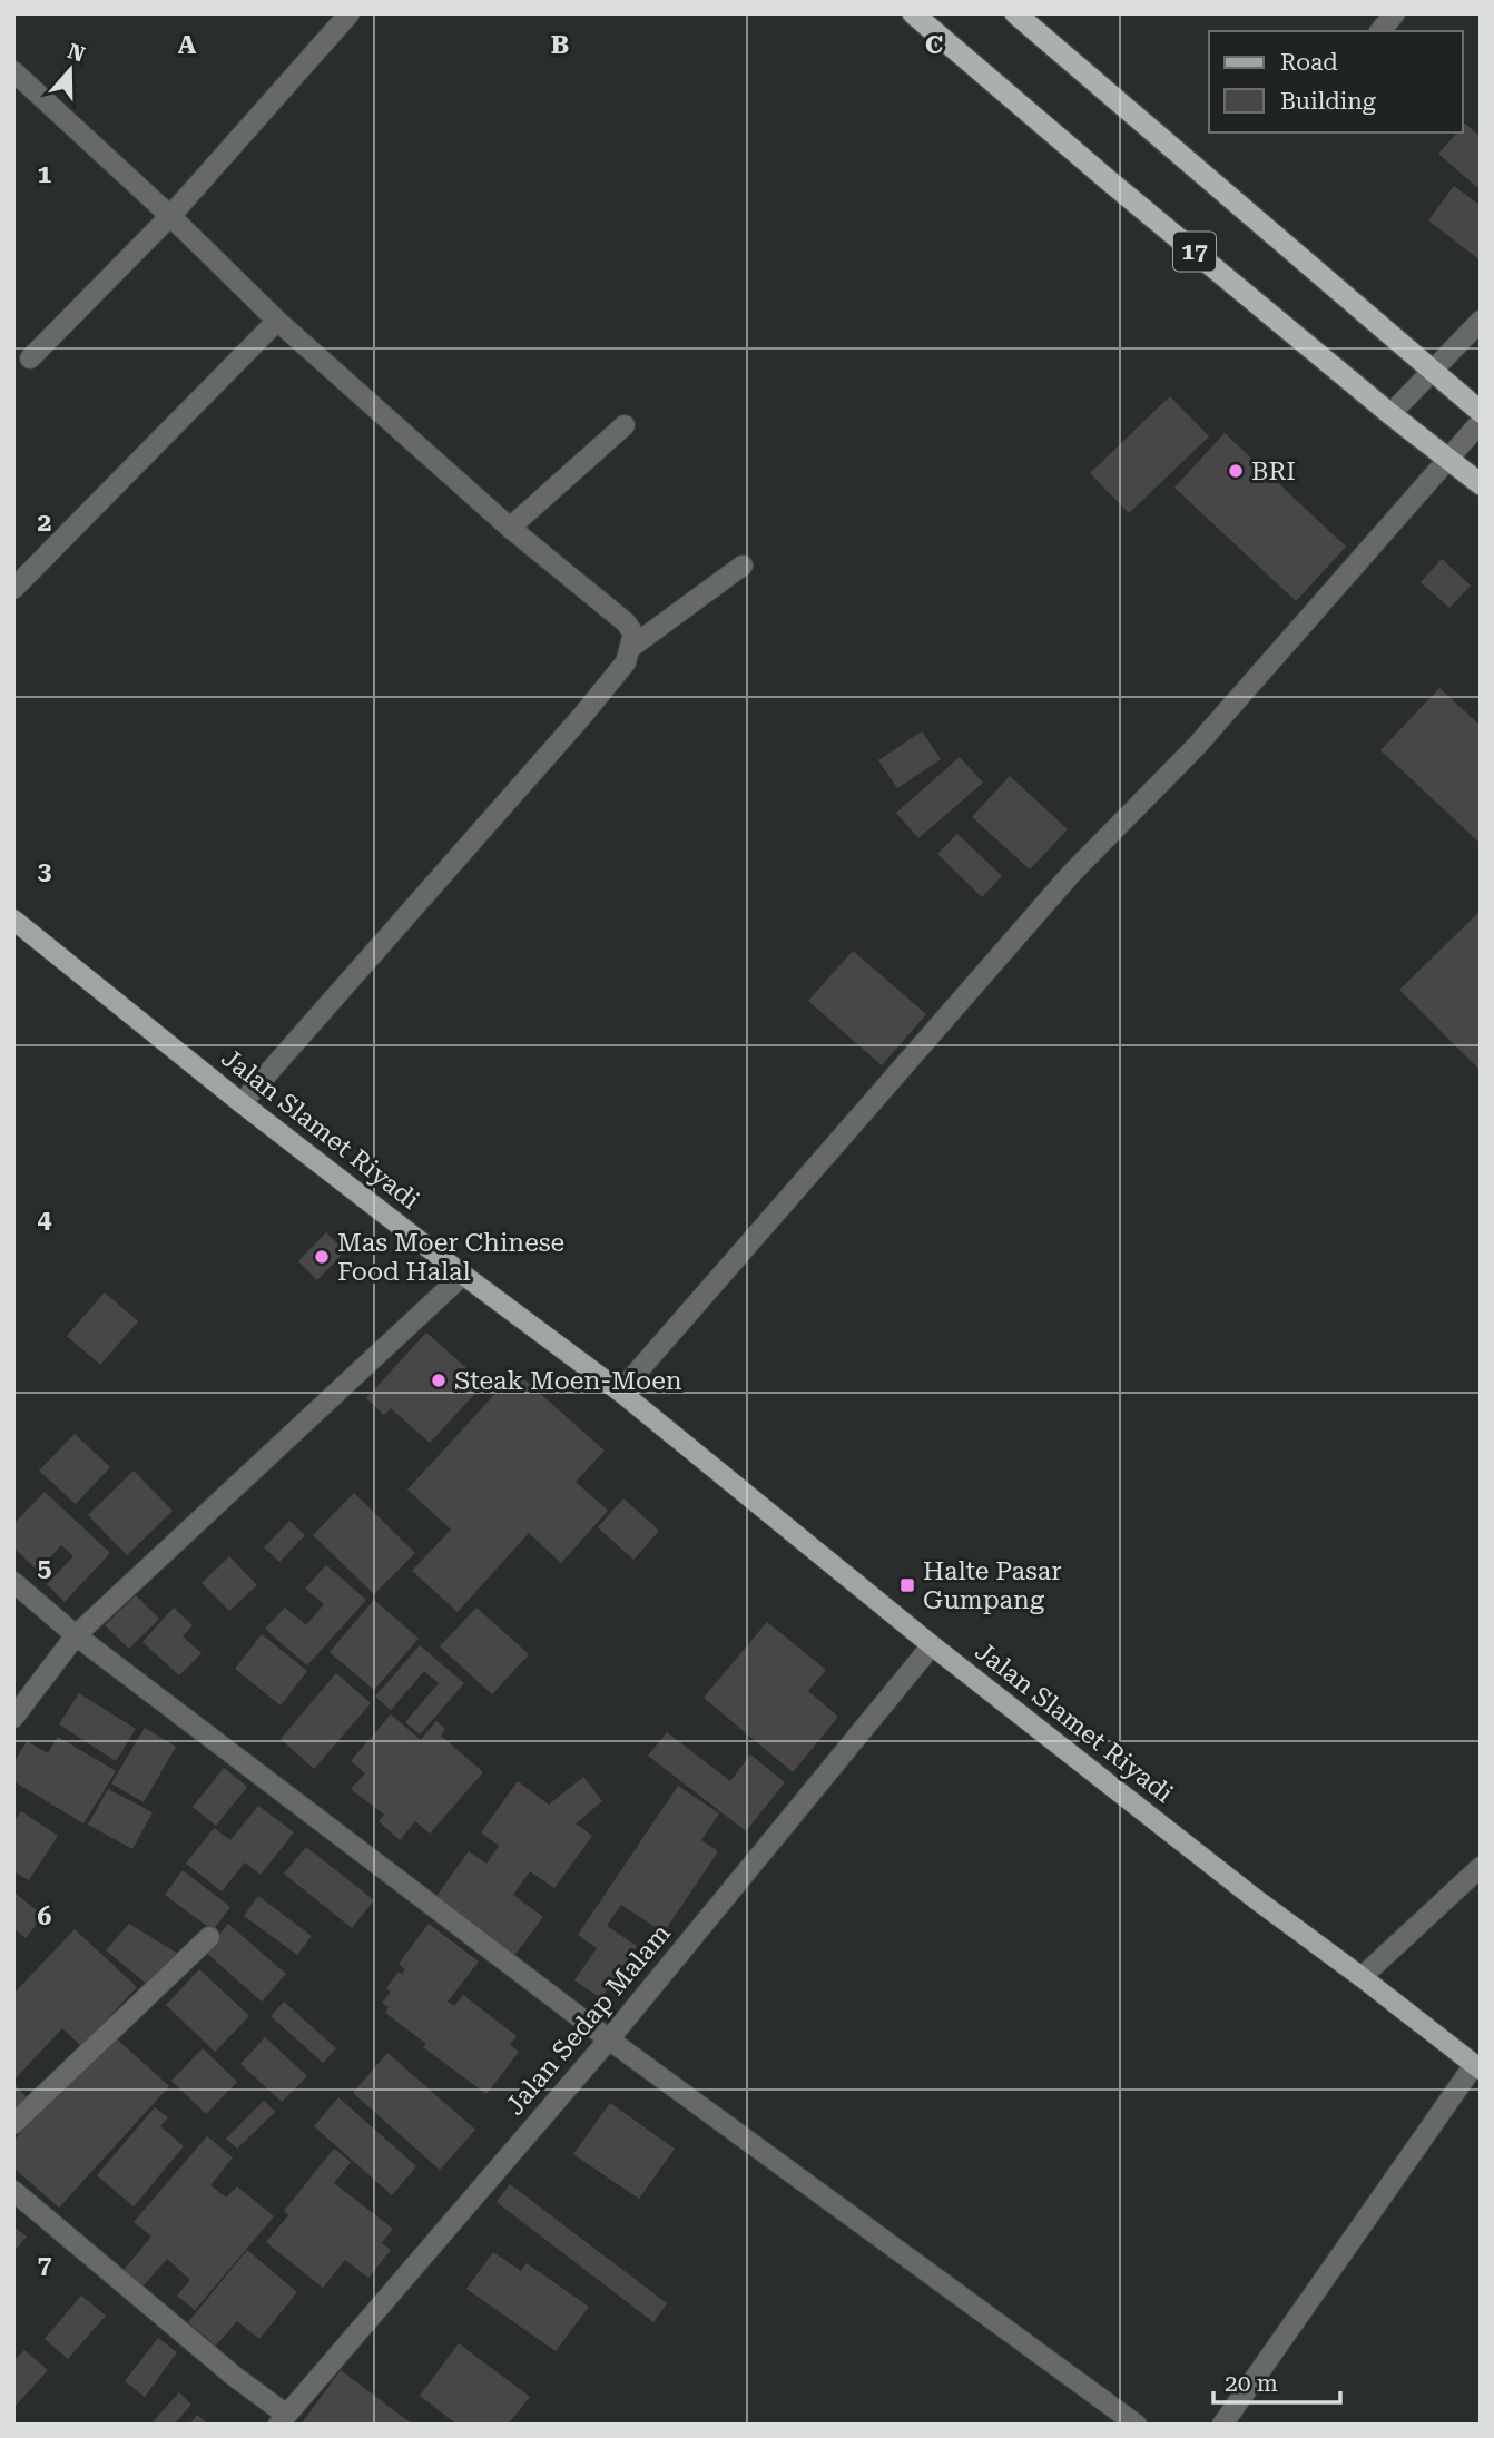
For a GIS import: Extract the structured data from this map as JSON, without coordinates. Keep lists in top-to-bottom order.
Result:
{
  "streets": {
    "highway": ["17"],
    "main road": ["Jalan Slamet Riyadi"],
    "street": ["Jalan Sedap Malam"]
  },
  "crossings": [
    ["Jalan Slamet Riyadi", "Jalan Sedap Malam"]
  ],
  "places": {
    "other": ["BRI", "Mas Moer Chinese Food Halal", "Steak Moen-Moen"],
    "transit": ["Halte Pasar Gumpang"]
  },
  "legend": ["Road", "Building"],
  "scale_bar": "20 m",
  "north": "top",
  "grid": {
    "columns": ["A", "B", "C"],
    "rows": [
      "1",
      "2",
      "3",
      "4",
      "5",
      "6",
      "7"
    ]
  }
}
